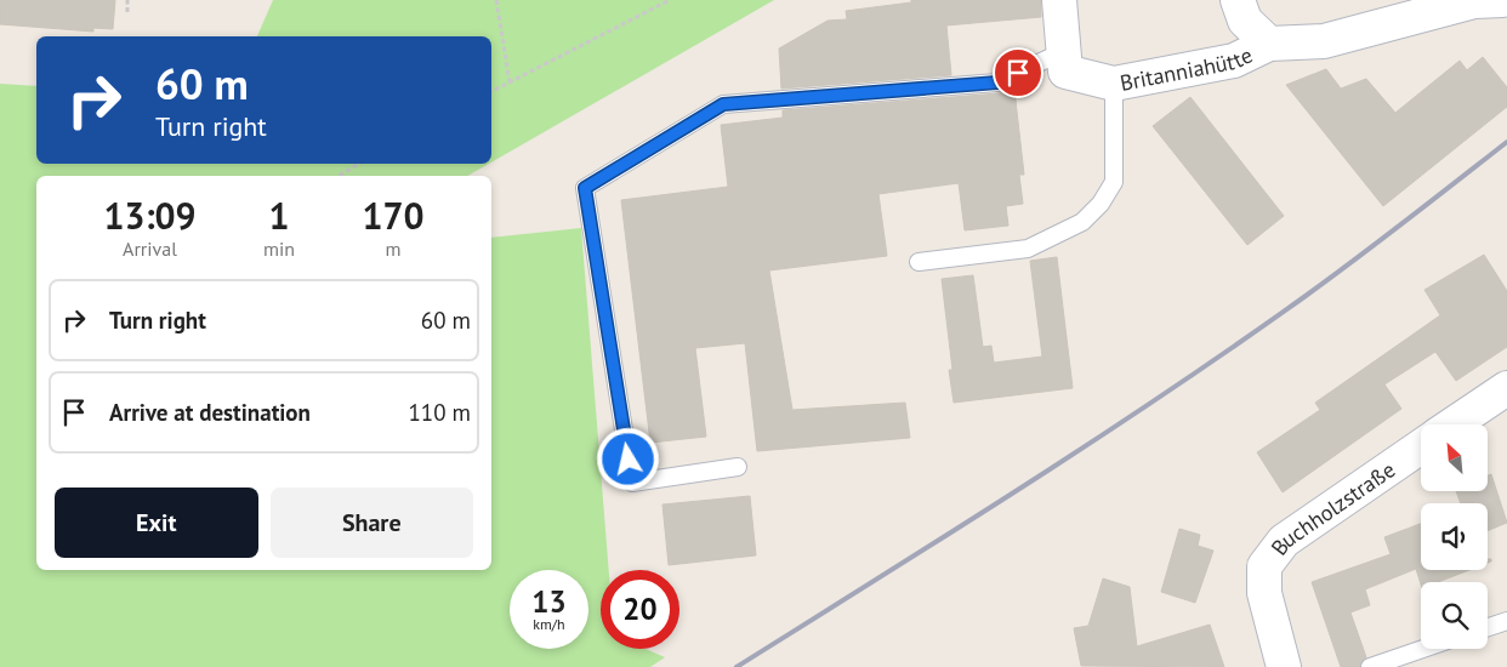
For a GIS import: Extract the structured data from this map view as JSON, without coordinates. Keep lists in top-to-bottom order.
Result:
{
  "streets": {
    "street": ["Britanniahütte", "Buchholzstraße"]
  },
  "north": "top left",
  "page": {
    "turn": ["60 m", "Turn right"],
    "eta": [
      "13:09",
      "Arrival",
      "1",
      "min",
      "170",
      "m"
    ],
    "list": [
      {
        "name": "Turn right",
        "value": "60 m"
      },
      {
        "name": "Arrive at destination",
        "value": "110 m"
      }
    ],
    "buttons": ["Exit", "Share"],
    "speed": "13 km/h",
    "limit": "20"
  }
}
